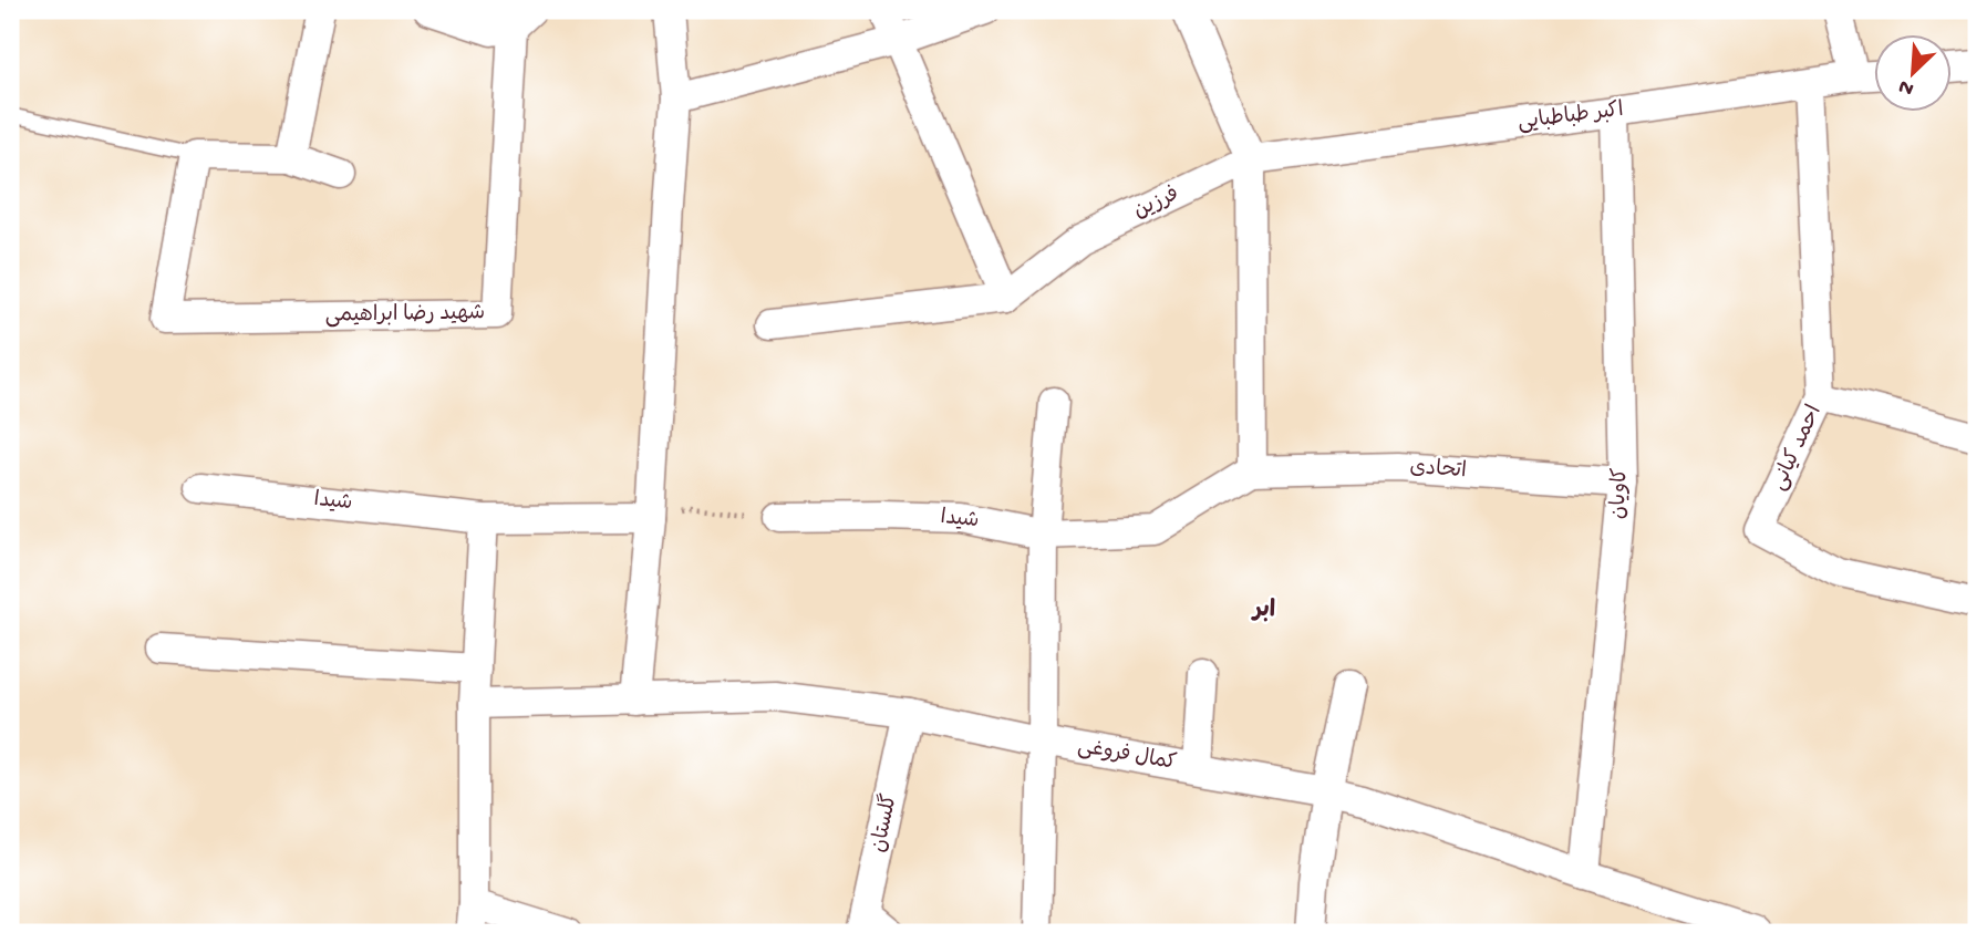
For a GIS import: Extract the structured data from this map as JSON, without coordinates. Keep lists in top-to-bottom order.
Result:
{
  "streets": {
    "street": [
      "اکبر طباطبایی",
      "فرزین",
      "شهید رضا ابراهیمی",
      "احمد کیانی",
      "اتحادی",
      "کاویان",
      "شیدا",
      "کمال فروغی",
      "گلستان"
    ]
  },
  "crossings": [
    ["اکبر طباطبایی", "فرزین"],
    ["اکبر طباطبایی", "احمد کیانی"],
    ["اکبر طباطبایی", "کاویان"],
    ["اتحادی", "کاویان"],
    ["اتحادی", "شیدا"],
    ["کاویان", "کمال فروغی"],
    ["کمال فروغی", "گلستان"]
  ],
  "districts": ["ابر"],
  "north": "bottom left"
}
